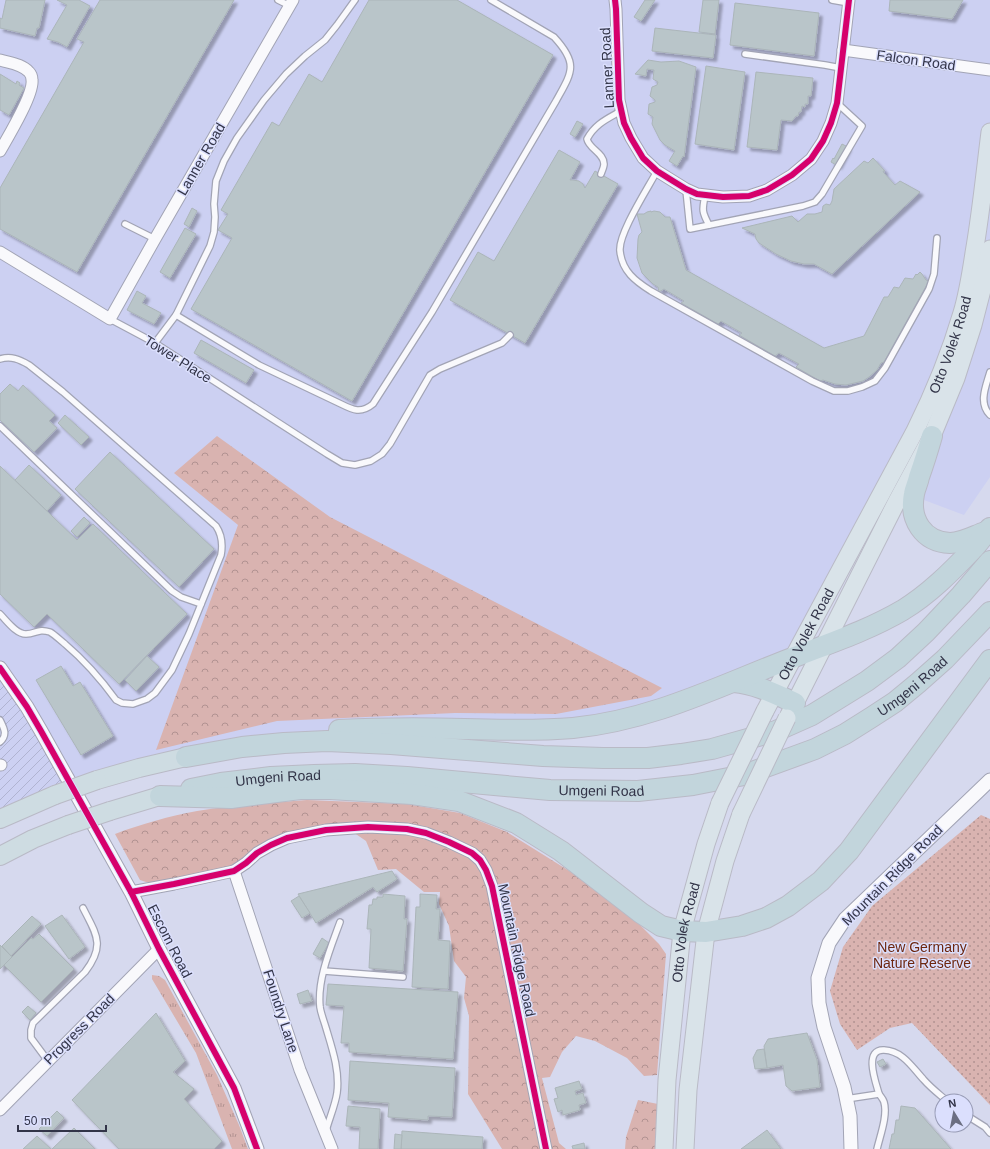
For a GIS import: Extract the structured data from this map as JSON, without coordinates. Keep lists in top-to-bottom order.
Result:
{
  "streets": {
    "highway": ["Umgeni Road"],
    "main road": ["Otto Volek Road"],
    "street": [
      "Falcon Road",
      "Lanner Road",
      "Tower Place",
      "Mountain Ridge Road",
      "Escom Road",
      "Foundry Lane",
      "Progress Road"
    ]
  },
  "crossings": [
    ["Falcon Road", "Lanner Road"],
    ["Lanner Road", "Tower Place"],
    ["Mountain Ridge Road", "Escom Road"],
    ["Mountain Ridge Road", "Foundry Lane"],
    ["Escom Road", "Progress Road"]
  ],
  "parks": ["New Germany Nature Reserve"],
  "scale_bar": "50 m",
  "north": "top"
}
